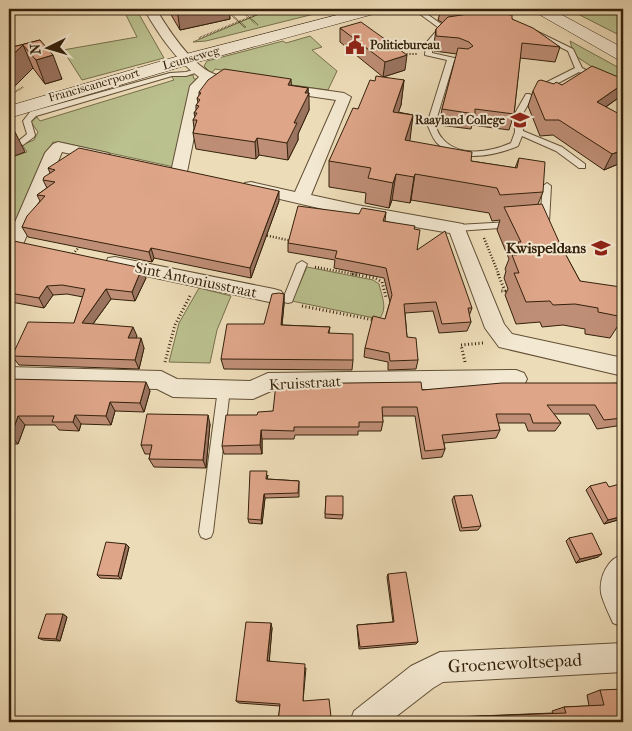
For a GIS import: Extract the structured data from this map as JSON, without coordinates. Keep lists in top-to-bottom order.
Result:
{
  "streets": {
    "street": [
      "Leunseweg",
      "Sint Antoniusstraat",
      "Kruisstraat",
      "Groenewoltsepad"
    ],
    "lane": ["Franciscanerpoort"]
  },
  "crossings": [
    ["Leunseweg", "Franciscanerpoort"]
  ],
  "places": {
    "public building": ["Politiebureau"],
    "school or university": ["Raayland College", "Kwispeldans"]
  },
  "north": "left"
}
